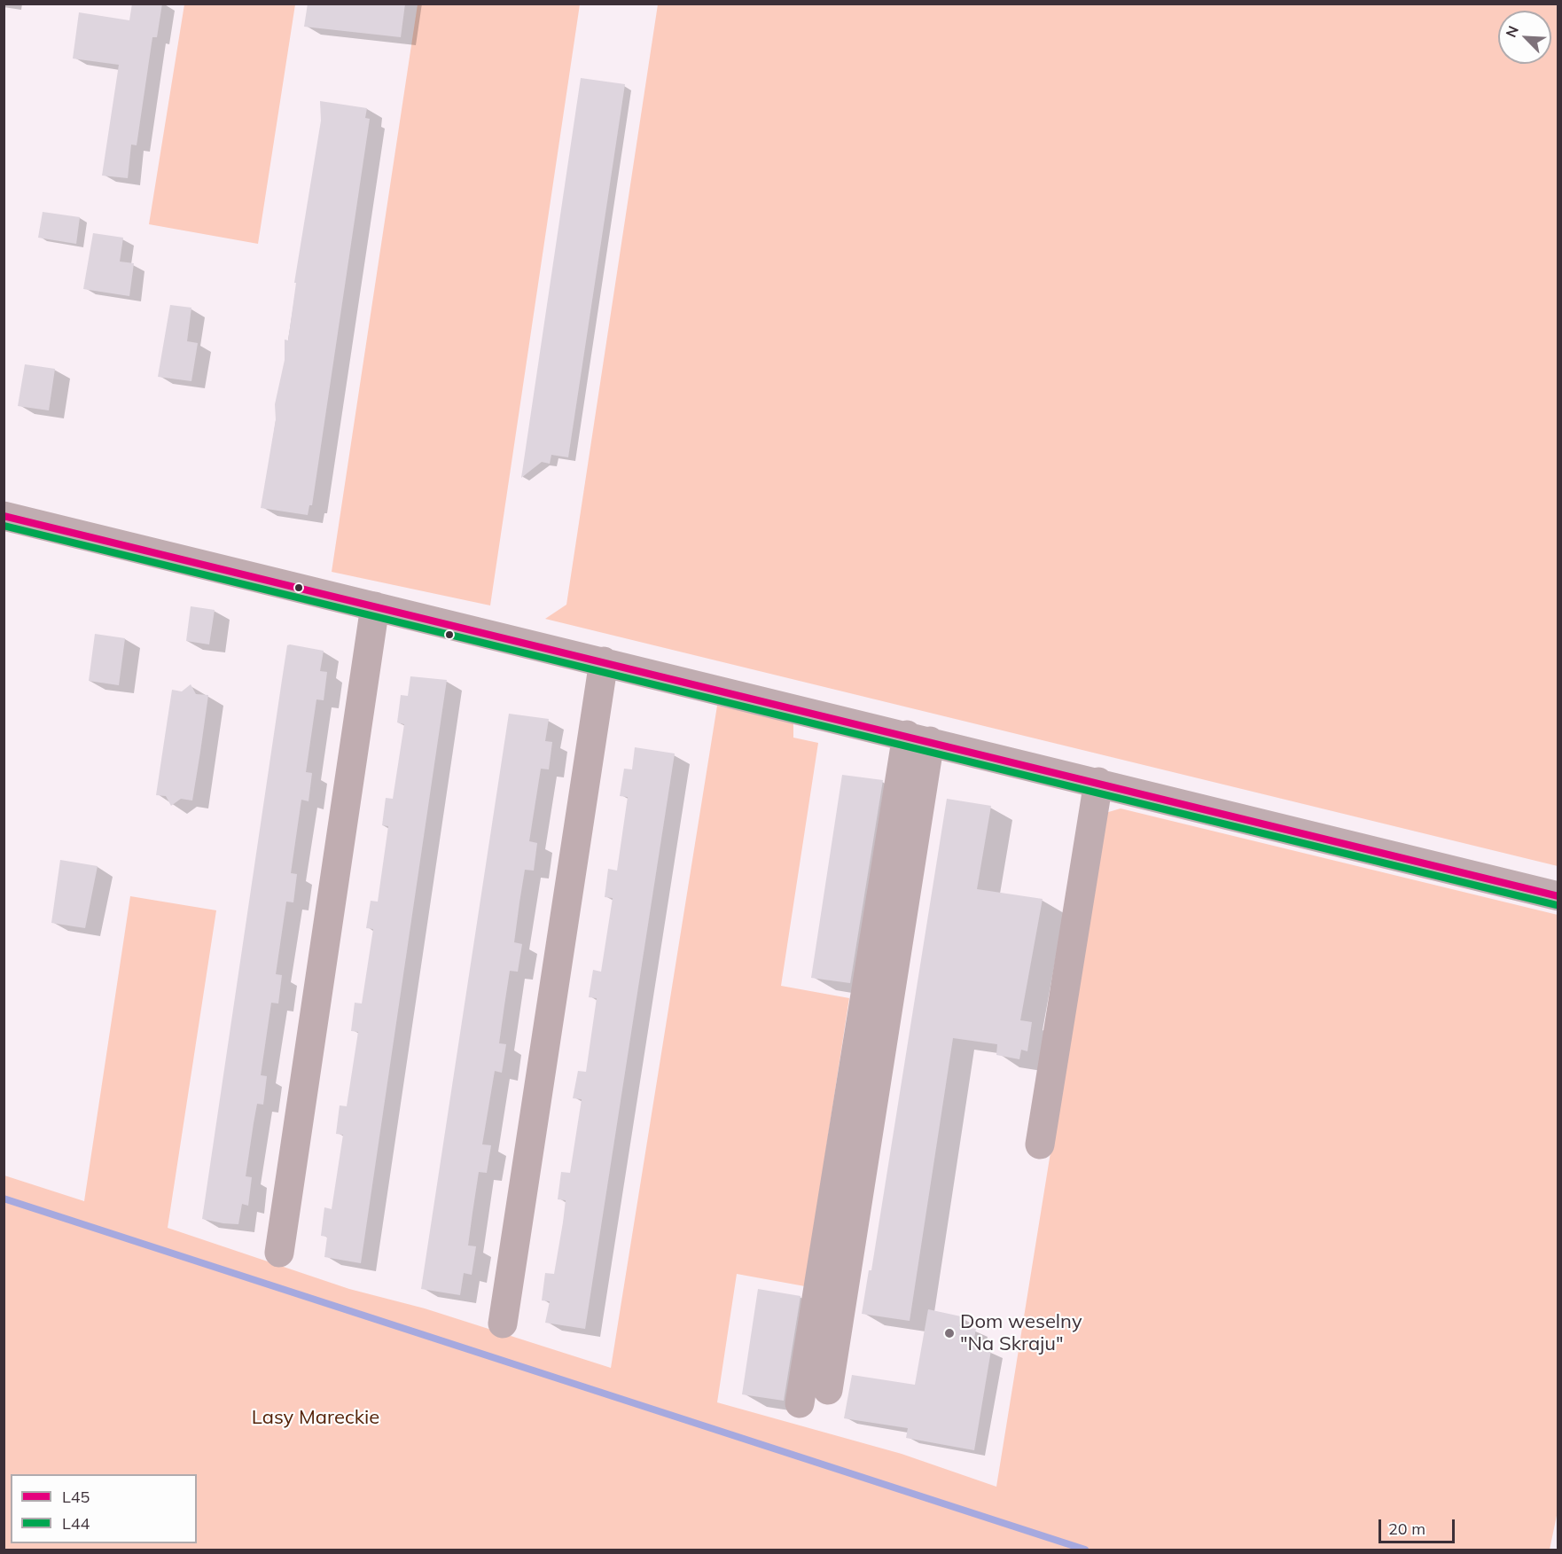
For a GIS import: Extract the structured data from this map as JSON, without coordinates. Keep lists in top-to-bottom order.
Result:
{
  "parks": ["Lasy Mareckie"],
  "places": ["Dom weselny \"Na Skraju\""],
  "lines": ["transit line L45", "transit line L44"],
  "legend": ["L45", "L44"],
  "scale_bar": "20 m",
  "north": "top left"
}
